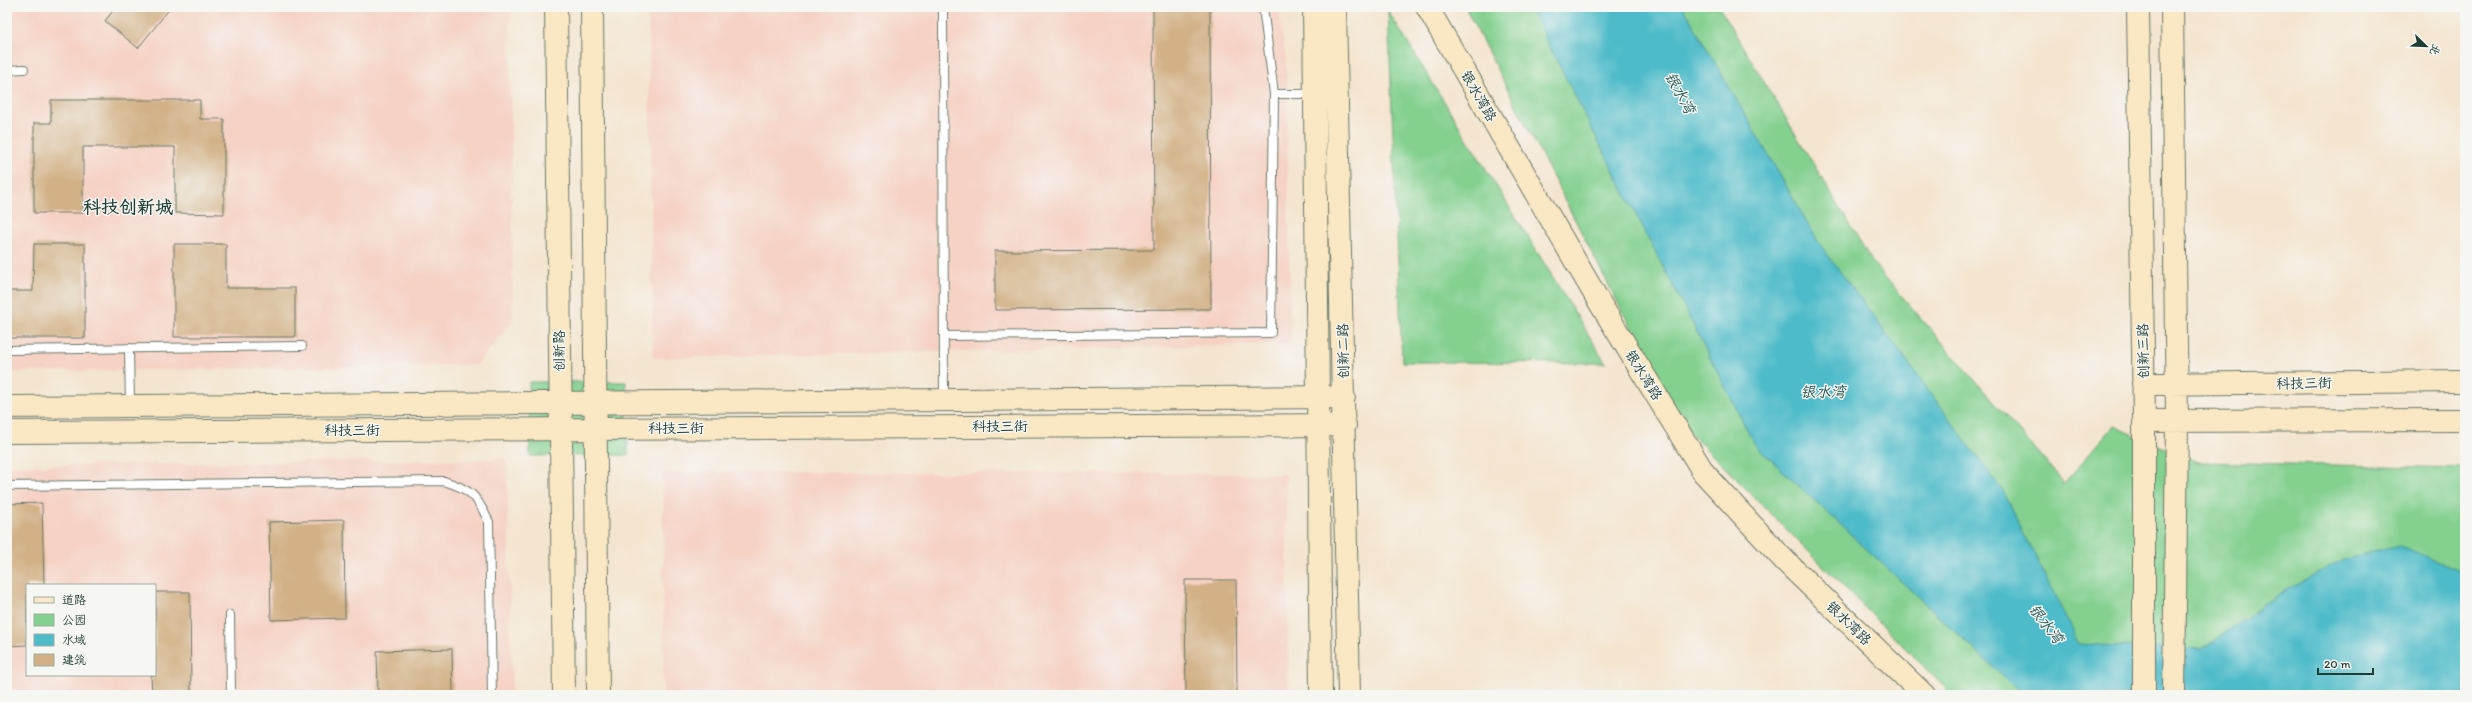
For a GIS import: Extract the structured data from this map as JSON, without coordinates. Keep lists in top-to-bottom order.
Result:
{
  "streets": {
    "street": [
      "银水湾路",
      "创新路",
      "创新二路",
      "创新三路",
      "科技三街"
    ]
  },
  "crossings": [
    ["创新路", "科技三街"],
    ["创新二路", "科技三街"],
    ["创新三路", "科技三街"]
  ],
  "districts": ["科技创新城"],
  "water": ["银水湾"],
  "legend": [
    "道路",
    "公园",
    "水域",
    "建筑"
  ],
  "scale_bar": "20 m",
  "north": "bottom right"
}
